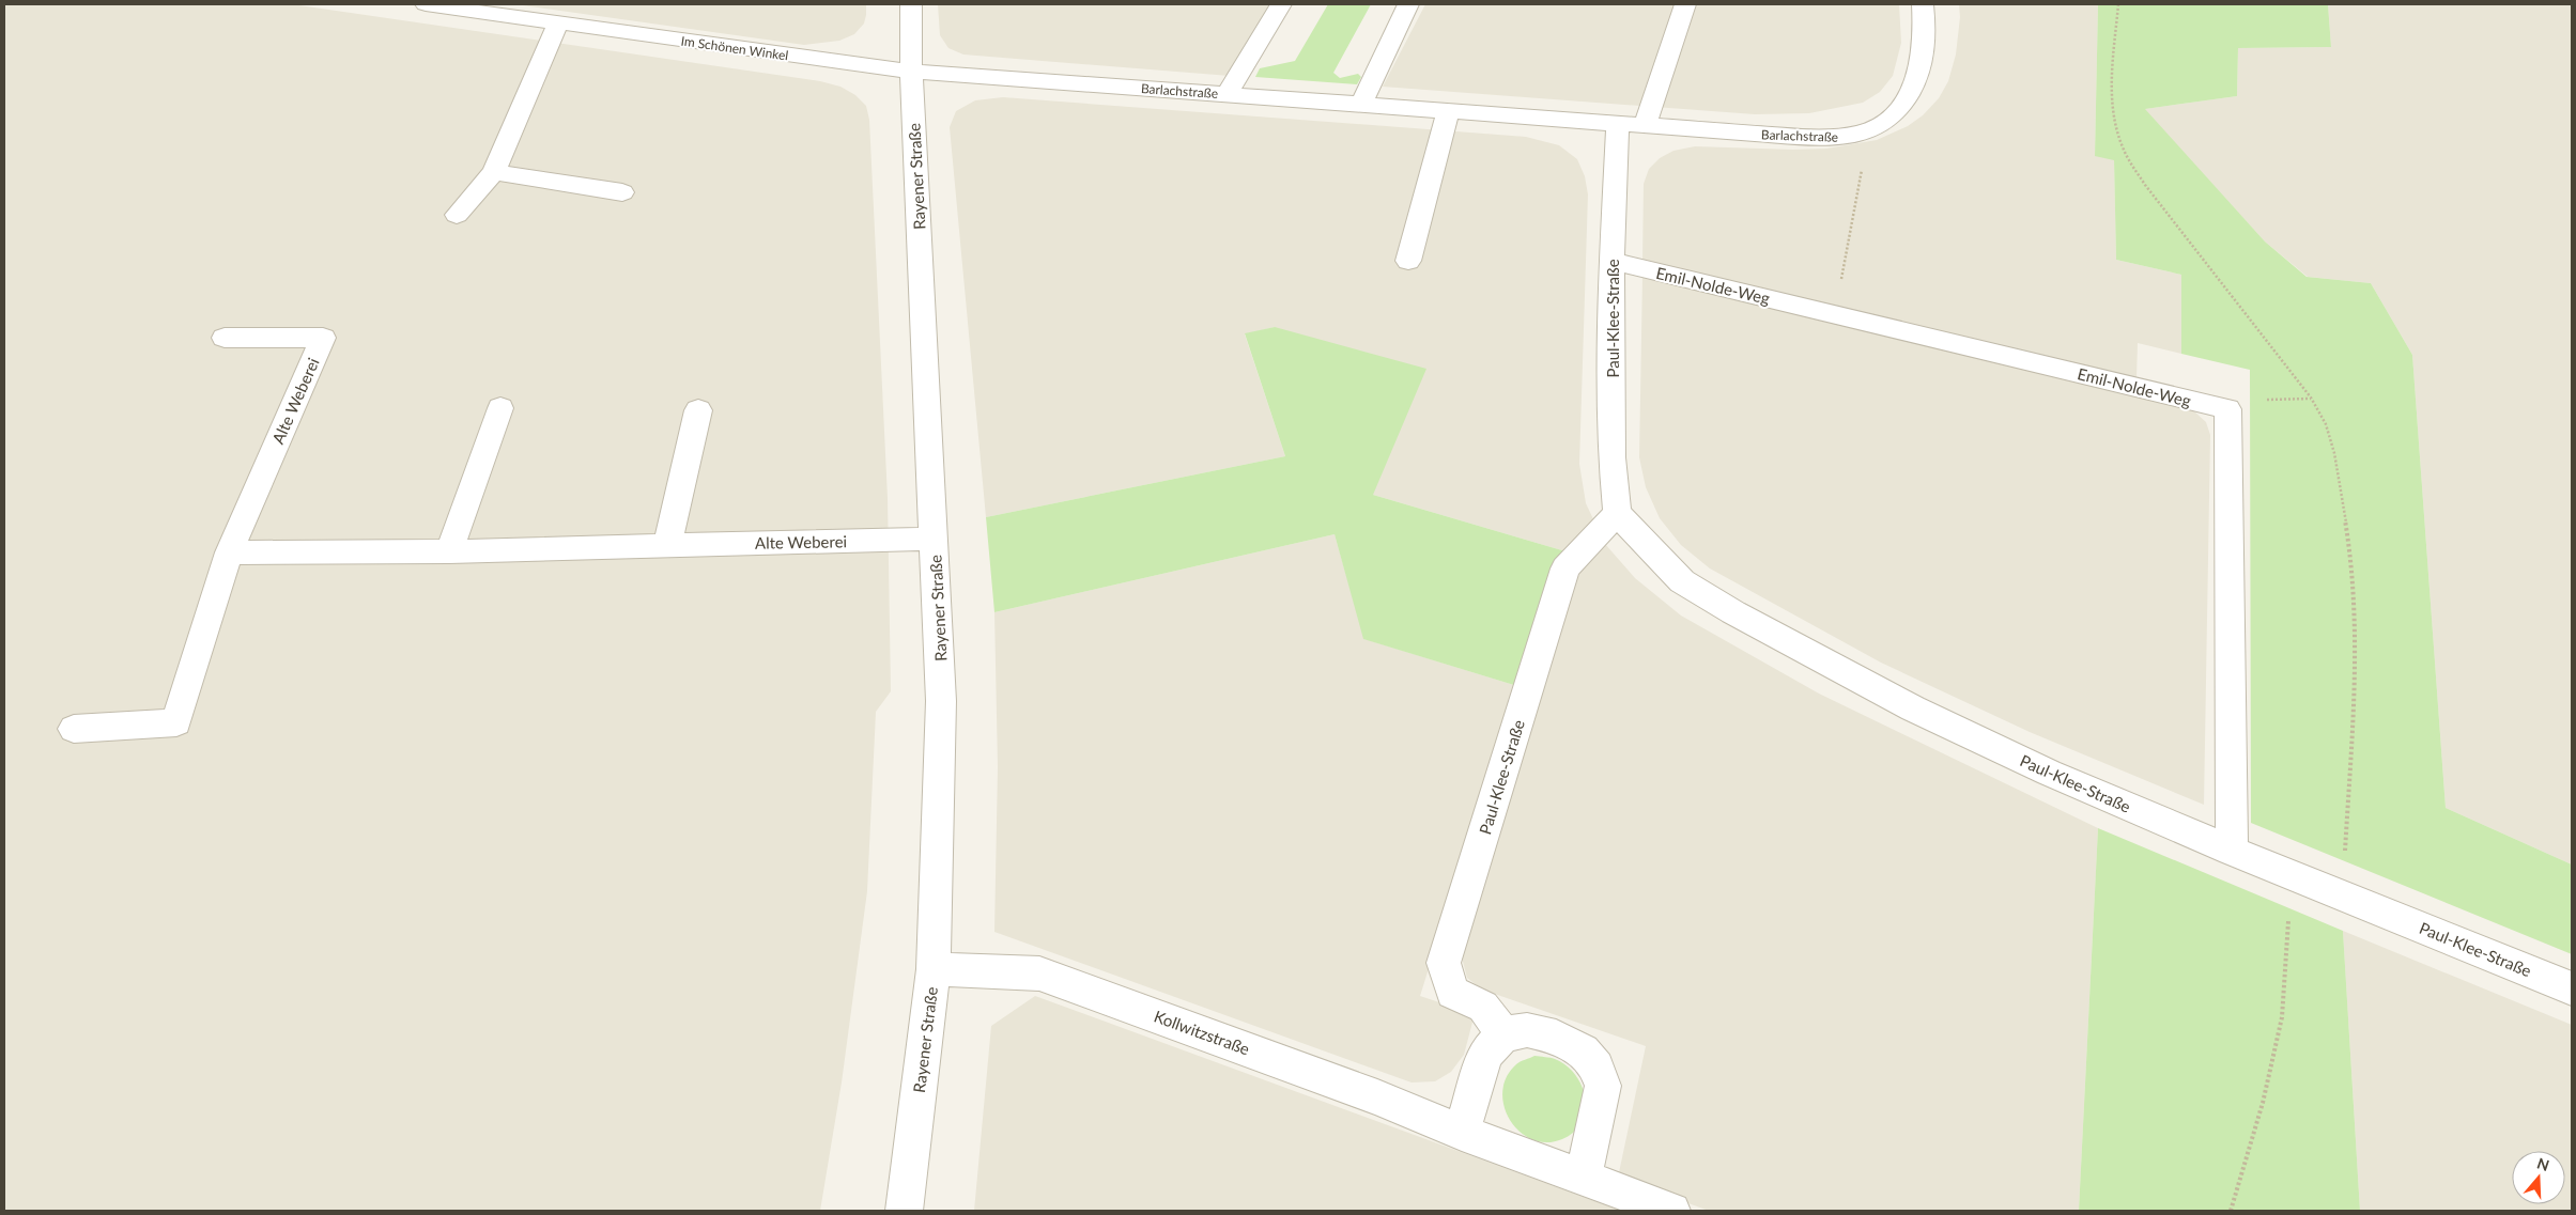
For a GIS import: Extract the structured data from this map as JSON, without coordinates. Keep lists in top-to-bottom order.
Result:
{
  "streets": {
    "street": [
      "Im Schönen Winkel",
      "Barlachstraße",
      "Rayener Straße",
      "Emil-Nolde-Weg",
      "Paul-Klee-Straße",
      "Alte Weberei",
      "Kollwitzstraße"
    ]
  },
  "crossings": [
    ["Im Schönen Winkel", "Barlachstraße"],
    ["Im Schönen Winkel", "Rayener Straße"],
    ["Barlachstraße", "Rayener Straße"],
    ["Barlachstraße", "Paul-Klee-Straße"],
    ["Rayener Straße", "Alte Weberei"],
    ["Rayener Straße", "Kollwitzstraße"],
    ["Emil-Nolde-Weg", "Paul-Klee-Straße"]
  ],
  "north": "top"
}
